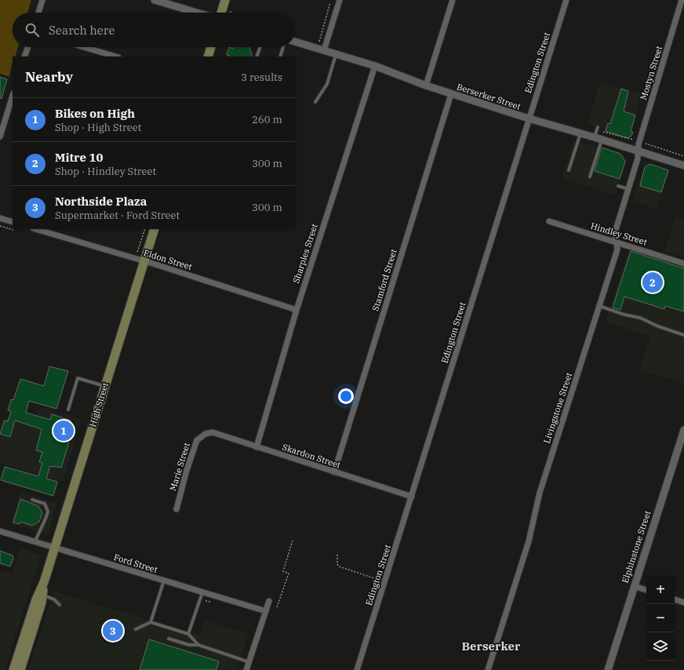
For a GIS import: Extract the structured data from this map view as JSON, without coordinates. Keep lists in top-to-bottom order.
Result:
{
  "streets": {
    "main road": ["High Street"],
    "street": [
      "Edington Street",
      "Mostyn Street",
      "Berserker Street",
      "Hindley Street",
      "Sharples Street",
      "Eldon Street",
      "Stamford Street",
      "Livingstone Street",
      "Skardon Street",
      "Marie Street",
      "Elphinstone Street",
      "Ford Street"
    ]
  },
  "crossings": [
    ["Edington Street", "Berserker Street"],
    ["Edington Street", "Skardon Street"],
    ["Mostyn Street", "Berserker Street"],
    ["Mostyn Street", "Livingstone Street"],
    ["Berserker Street", "Sharples Street"],
    ["Berserker Street", "Stamford Street"],
    ["Berserker Street", "Livingstone Street"],
    ["Hindley Street", "Livingstone Street"],
    ["Sharples Street", "Eldon Street"],
    ["Sharples Street", "Skardon Street"],
    ["Eldon Street", "High Street"],
    ["Stamford Street", "Skardon Street"],
    ["High Street", "Ford Street"],
    ["Skardon Street", "Marie Street"]
  ],
  "districts": ["Berserker"],
  "page": {
    "search": "Search here",
    "heading": ["Nearby", "3 results"],
    "list": [
      {
        "mark": "1",
        "name": "Bikes on High",
        "note": "Shop · High Street",
        "value": "260 m"
      },
      {
        "mark": "2",
        "name": "Mitre 10",
        "note": "Shop · Hindley Street",
        "value": "300 m"
      },
      {
        "mark": "3",
        "name": "Northside Plaza",
        "note": "Supermarket · Ford Street",
        "value": "300 m"
      }
    ],
    "pins": ["2", "1", "3"],
    "map_buttons": ["+", "−"]
  }
}
